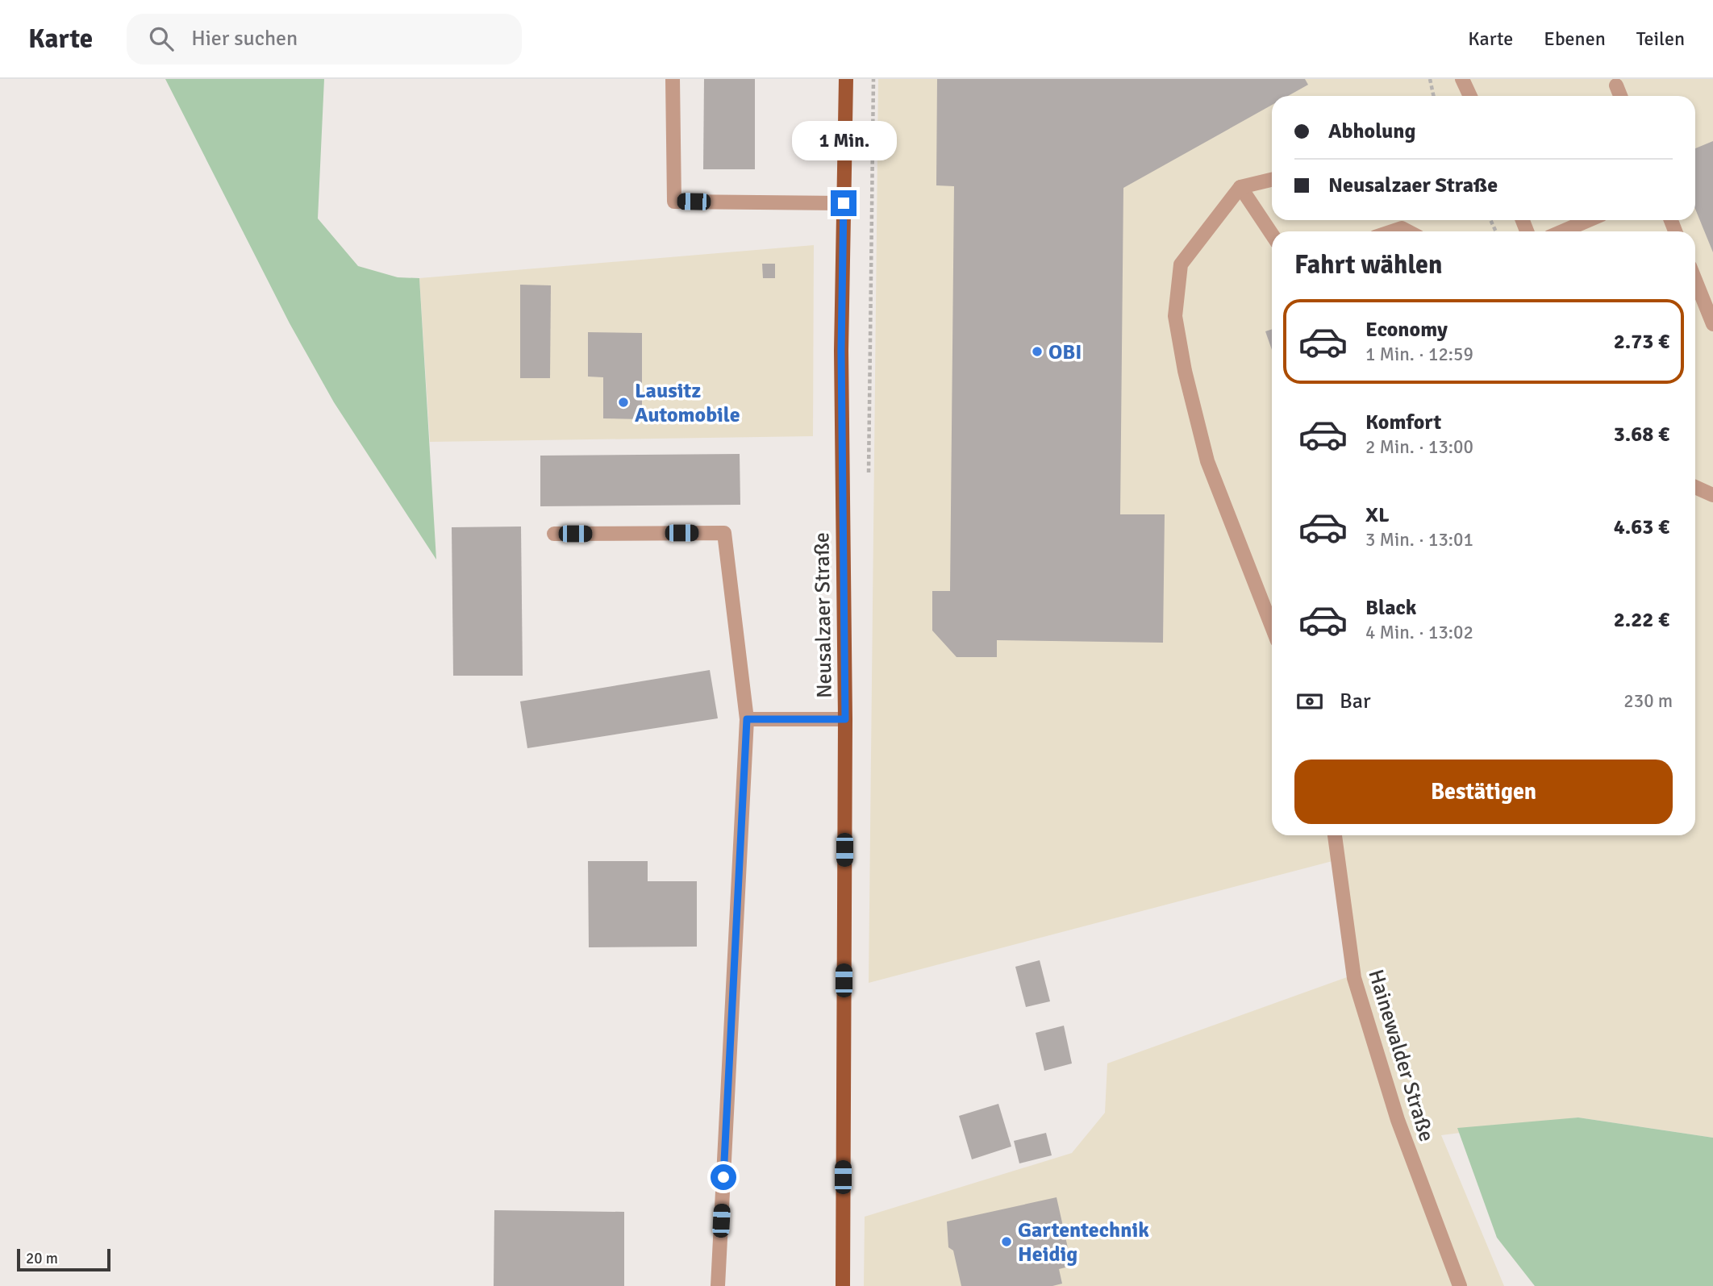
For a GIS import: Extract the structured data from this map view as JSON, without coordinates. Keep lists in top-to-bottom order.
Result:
{
  "streets": {
    "main road": ["Neusalzaer Straße"],
    "street": ["Hainewalder Straße"]
  },
  "places": ["OBI", "Lausitz Automobile", "Gartentechnik Heidig"],
  "scale_bar": "20 m",
  "page": {
    "header": "Karte",
    "search": "Hier suchen",
    "nav": ["Karte", "Ebenen", "Teilen"],
    "banner": ["Abholung", "Neusalzaer Straße"],
    "bubble": "1 Min.",
    "heading": "Fahrt wählen",
    "list": [
      {
        "name": "Economy",
        "note": "1 Min. · 12:59",
        "value": "2.73 €"
      },
      {
        "name": "Komfort",
        "note": "2 Min. · 13:00",
        "value": "3.68 €"
      },
      {
        "name": "XL",
        "note": "3 Min. · 13:01",
        "value": "4.63 €"
      },
      {
        "name": "Black",
        "note": "4 Min. · 13:02",
        "value": "2.22 €"
      }
    ],
    "pay": ["Bar", "230 m"],
    "buttons": "Bestätigen",
    "scale": "20 m"
  }
}
